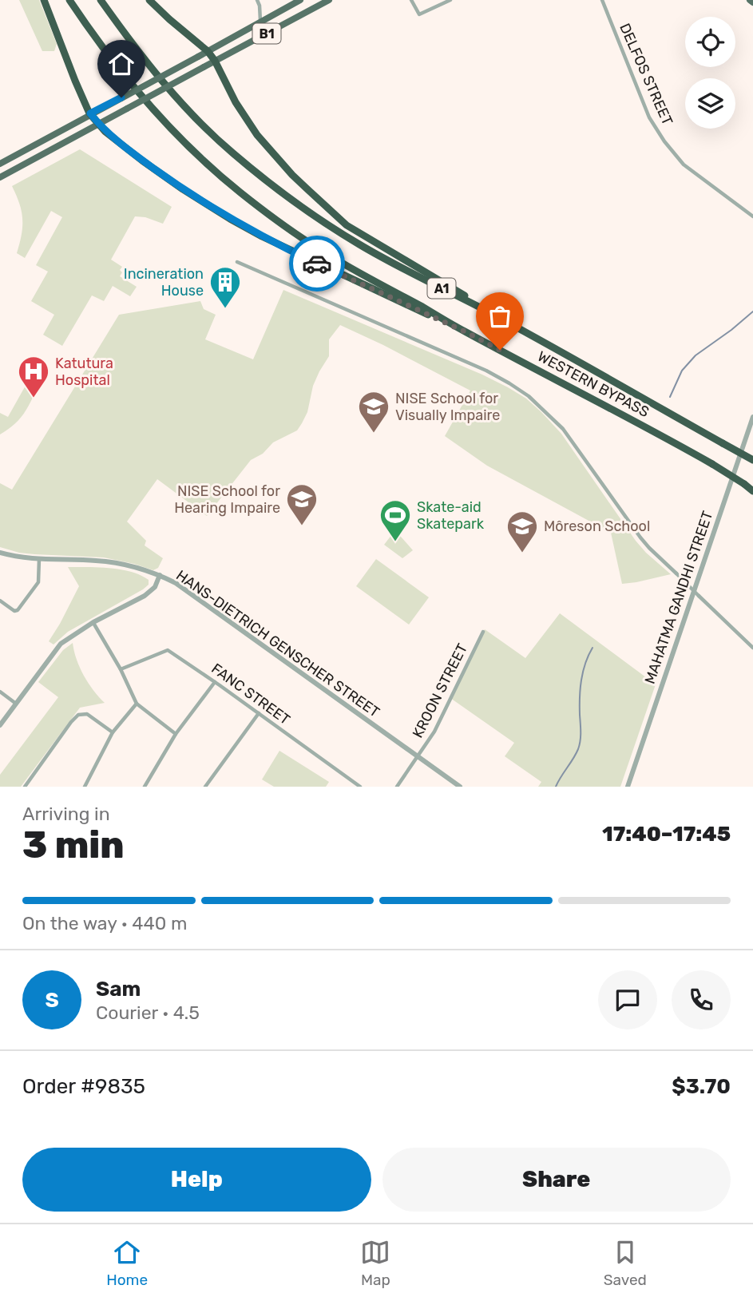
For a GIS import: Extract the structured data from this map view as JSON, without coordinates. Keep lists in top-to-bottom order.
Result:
{
  "streets": {
    "highway": ["A1", "WESTERN BYPASS"],
    "main road": ["B1"],
    "street": [
      "DELFOS STREET",
      "MAHATMA GANDHI STREET",
      "HANS-DIETRICH GENSCHER STREET",
      "KROON STREET",
      "FANC STREET"
    ]
  },
  "crossings": [
    ["HANS-DIETRICH GENSCHER STREET", "KROON STREET"]
  ],
  "places": {
    "building": ["Incineration House"],
    "hospital": ["Katutura Hospital"],
    "school or university": ["NISE School for Visually Impaire", "NISE School for Hearing Impaire", "Môreson School"],
    "sports": ["Skate-aid Skatepark"]
  },
  "page": {
    "heading": ["3 min", "Arriving in", "17:40–17:45"],
    "panel": [
      "Sam",
      "Courier · 4.5",
      "Order #9835",
      "$3.70"
    ],
    "bar": "On the way · 440 m",
    "round": "S",
    "buttons": ["Help", "Share"],
    "tabs": ["Home", "Map", "Saved"]
  }
}
